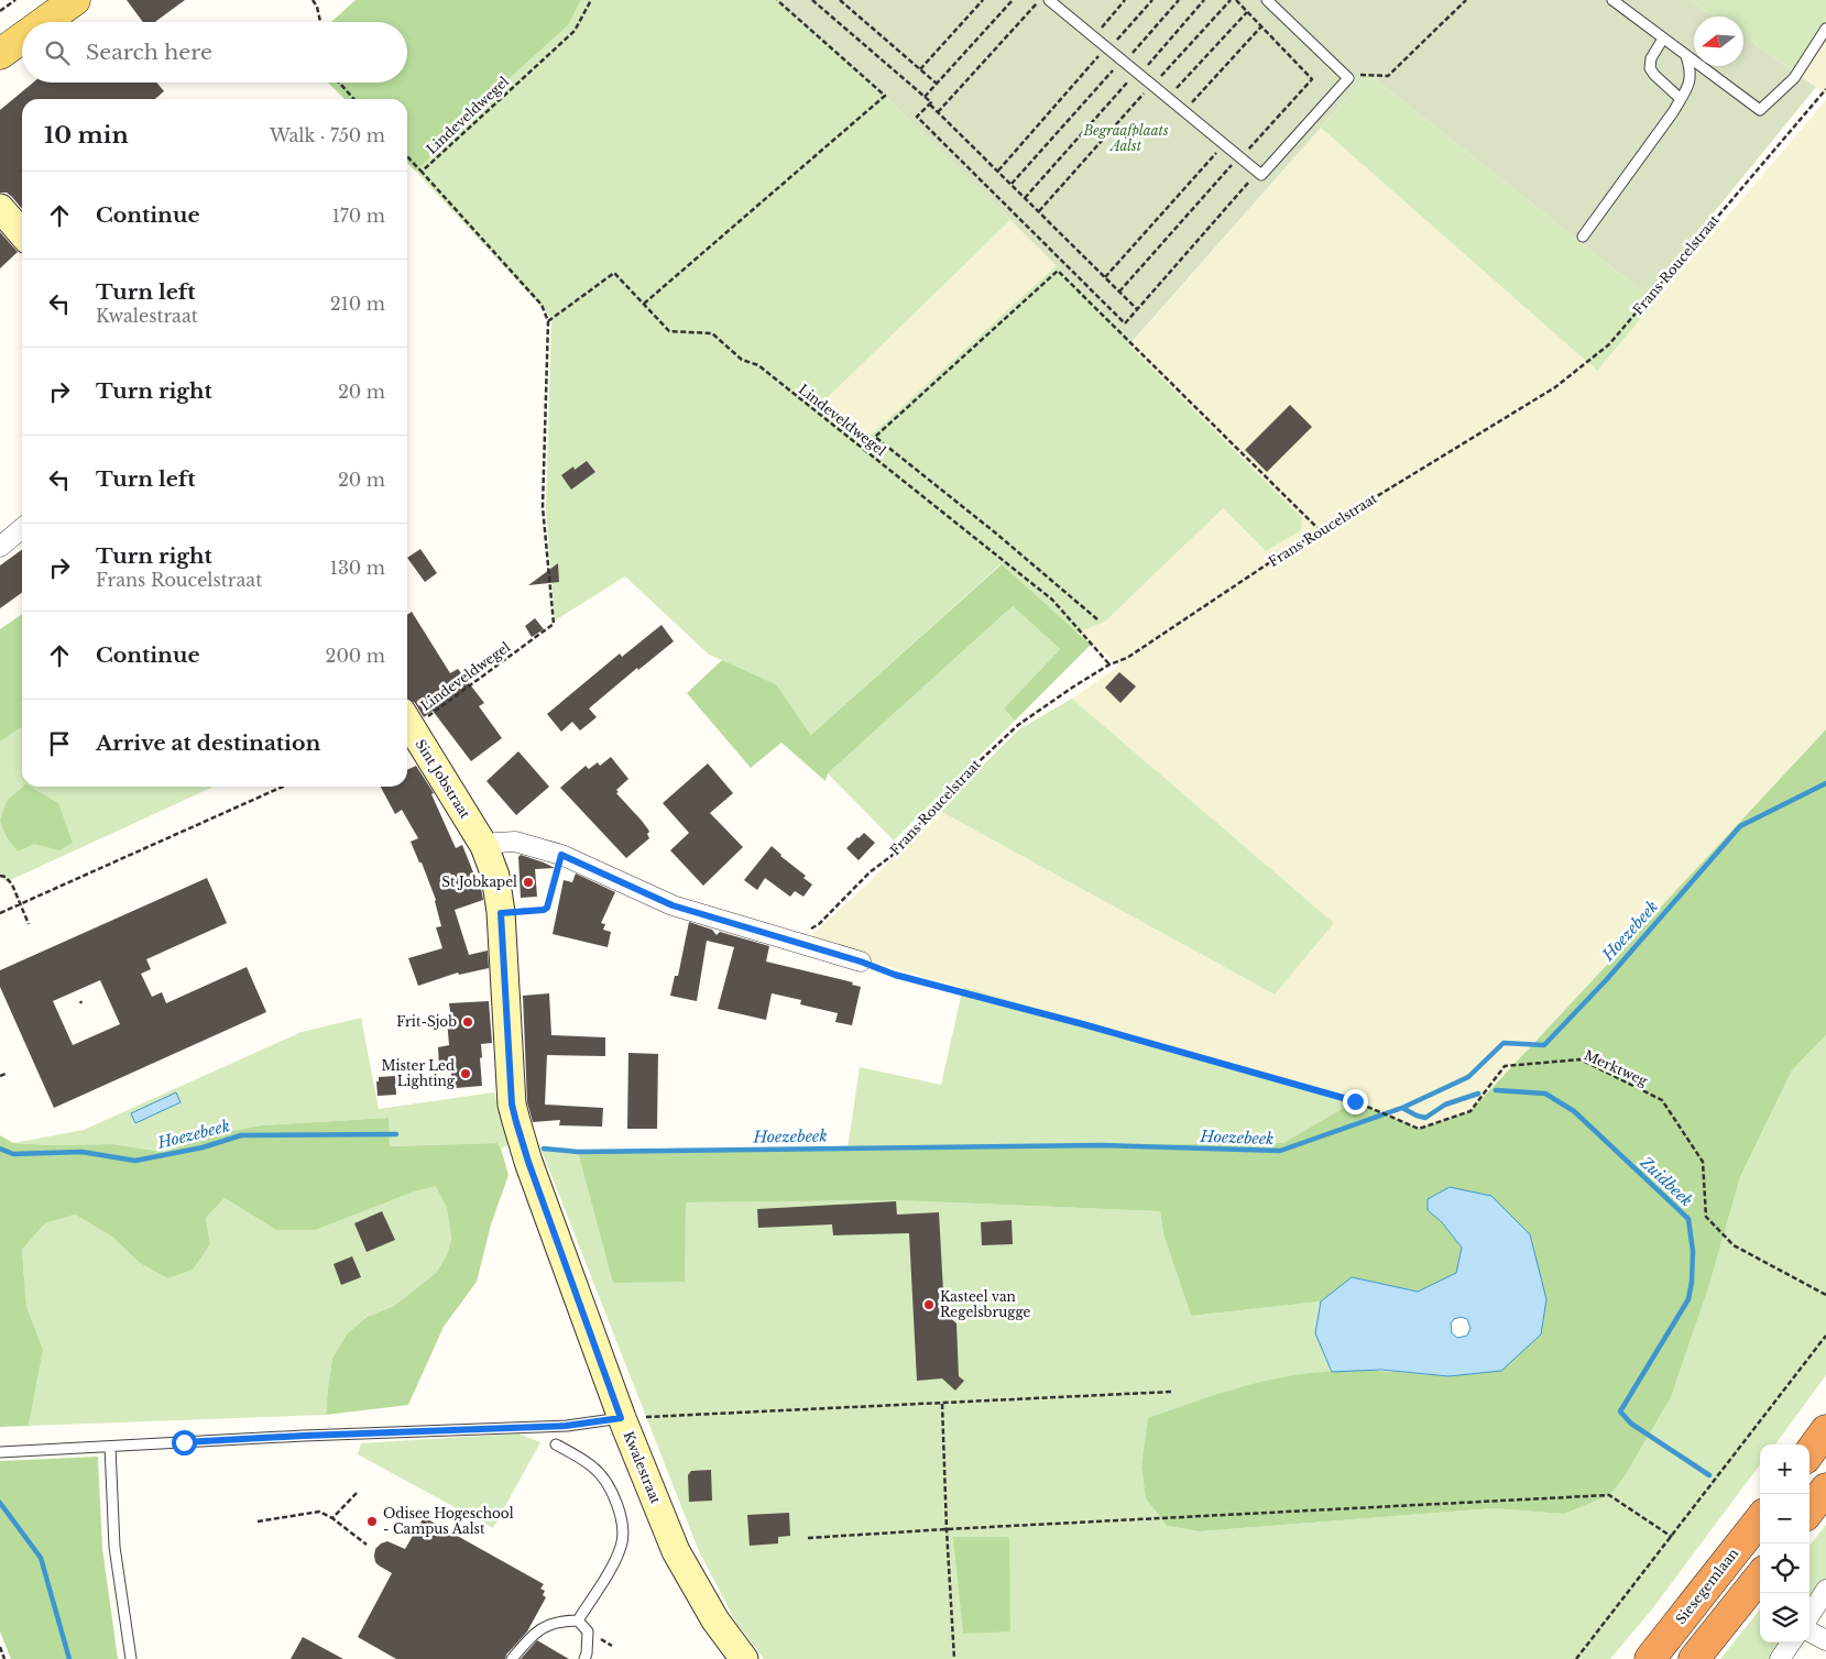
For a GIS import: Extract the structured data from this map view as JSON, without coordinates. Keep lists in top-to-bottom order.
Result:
{
  "streets": {
    "highway": ["Siesegemlaan"],
    "street": ["Sint Jobstraat", "Kwalestraat"],
    "path": ["Lindeveldwegel", "Frans Roucelstraat", "Merktweg"]
  },
  "crossings": [
    ["Lindeveldwegel", "Frans Roucelstraat"],
    ["Lindeveldwegel", "Sint Jobstraat"],
    ["Sint Jobstraat", "Kwalestraat"]
  ],
  "water": ["Hoezebeek", "Zuidbeek"],
  "parks": ["Begraafplaats Aalst"],
  "places": [
    "St Jobkapel",
    "Frit-Sjob",
    "Mister Led Lighting",
    "Kasteel van Regelsbrugge",
    "Odisee Hogeschool - Campus Aalst"
  ],
  "north": "left",
  "page": {
    "search": "Search here",
    "heading": ["10 min", "Walk · 750 m"],
    "list": [
      ["Continue", "170 m"],
      ["Turn left", "Kwalestraat", "210 m"],
      ["Turn right", "20 m"],
      ["Turn left", "20 m"],
      ["Turn right", "Frans Roucelstraat", "130 m"],
      ["Continue", "200 m"],
      "Arrive at destination"
    ],
    "map_buttons": ["+", "−"]
  }
}
